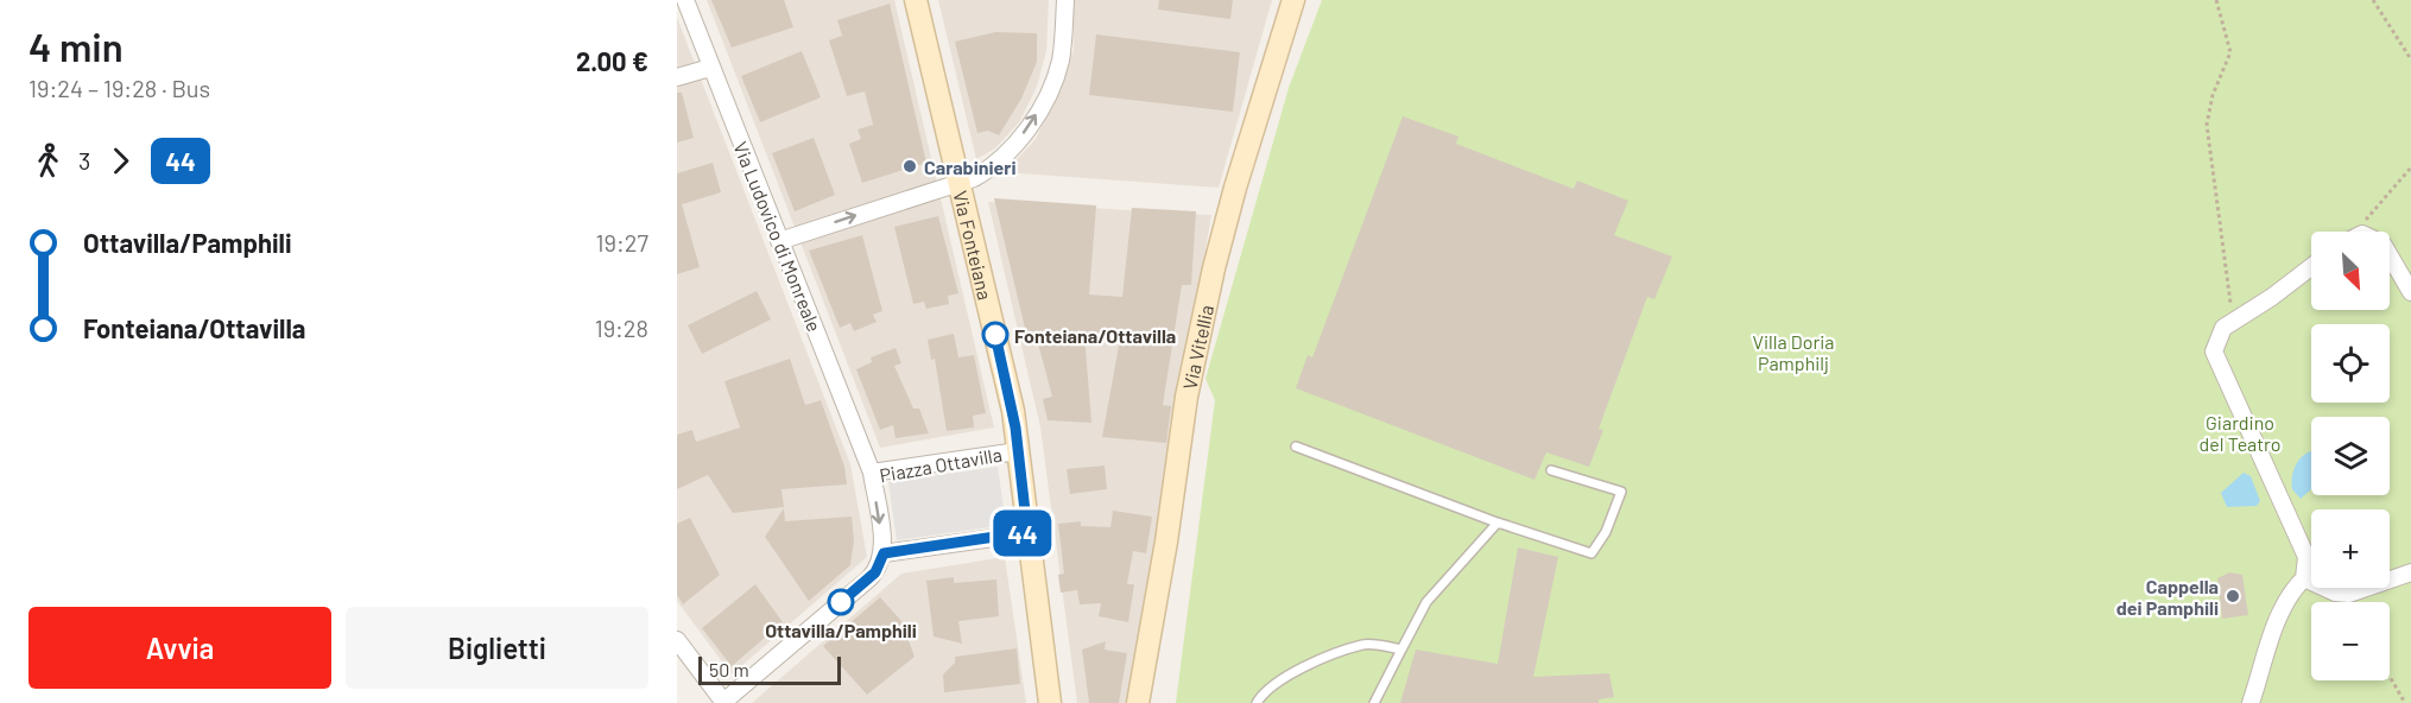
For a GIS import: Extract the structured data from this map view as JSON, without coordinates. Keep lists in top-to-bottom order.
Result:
{
  "streets": {
    "street": [
      "Via Ludovico di Monreale",
      "Via Fonteiana",
      "Via Vitellia",
      "Piazza Ottavilla"
    ]
  },
  "crossings": [
    ["Via Ludovico di Monreale", "Piazza Ottavilla"],
    ["Via Fonteiana", "Piazza Ottavilla"]
  ],
  "one_way": ["Piazza Ottavilla"],
  "parks": ["Villa Doria Pamphilj", "Giardino del Teatro"],
  "places": [
    "Carabinieri",
    "Fonteiana/Ottavilla",
    "Cappella dei Pamphili",
    "Ottavilla/Pamphili"
  ],
  "lines": ["bus line 44"],
  "scale_bar": "50 m",
  "north": "bottom right",
  "page": {
    "heading": ["4 min", "19:24 – 19:28 · Bus", "2.00 €"],
    "on_map": "44",
    "legs": ["3", "44"],
    "list": [
      {
        "name": "Ottavilla/Pamphili",
        "value": "19:27"
      },
      {
        "name": "Fonteiana/Ottavilla",
        "value": "19:28"
      }
    ],
    "map_buttons": ["+", "−"],
    "buttons": ["Avvia", "Biglietti"],
    "scale": "50 m"
  }
}
